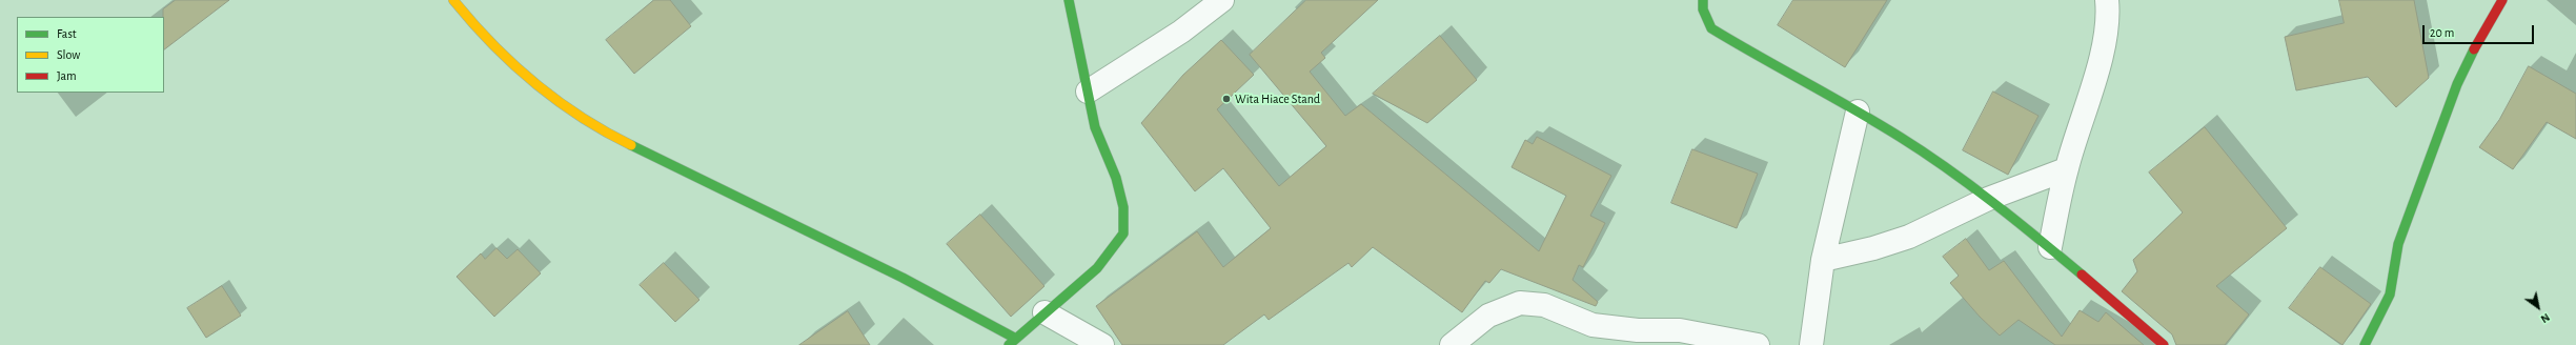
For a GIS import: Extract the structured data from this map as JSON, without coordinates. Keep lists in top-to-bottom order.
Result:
{
  "places": ["Wita Hiace Stand"],
  "legend": ["Fast", "Slow", "Jam"],
  "scale_bar": "20 m",
  "north": "bottom right"
}
